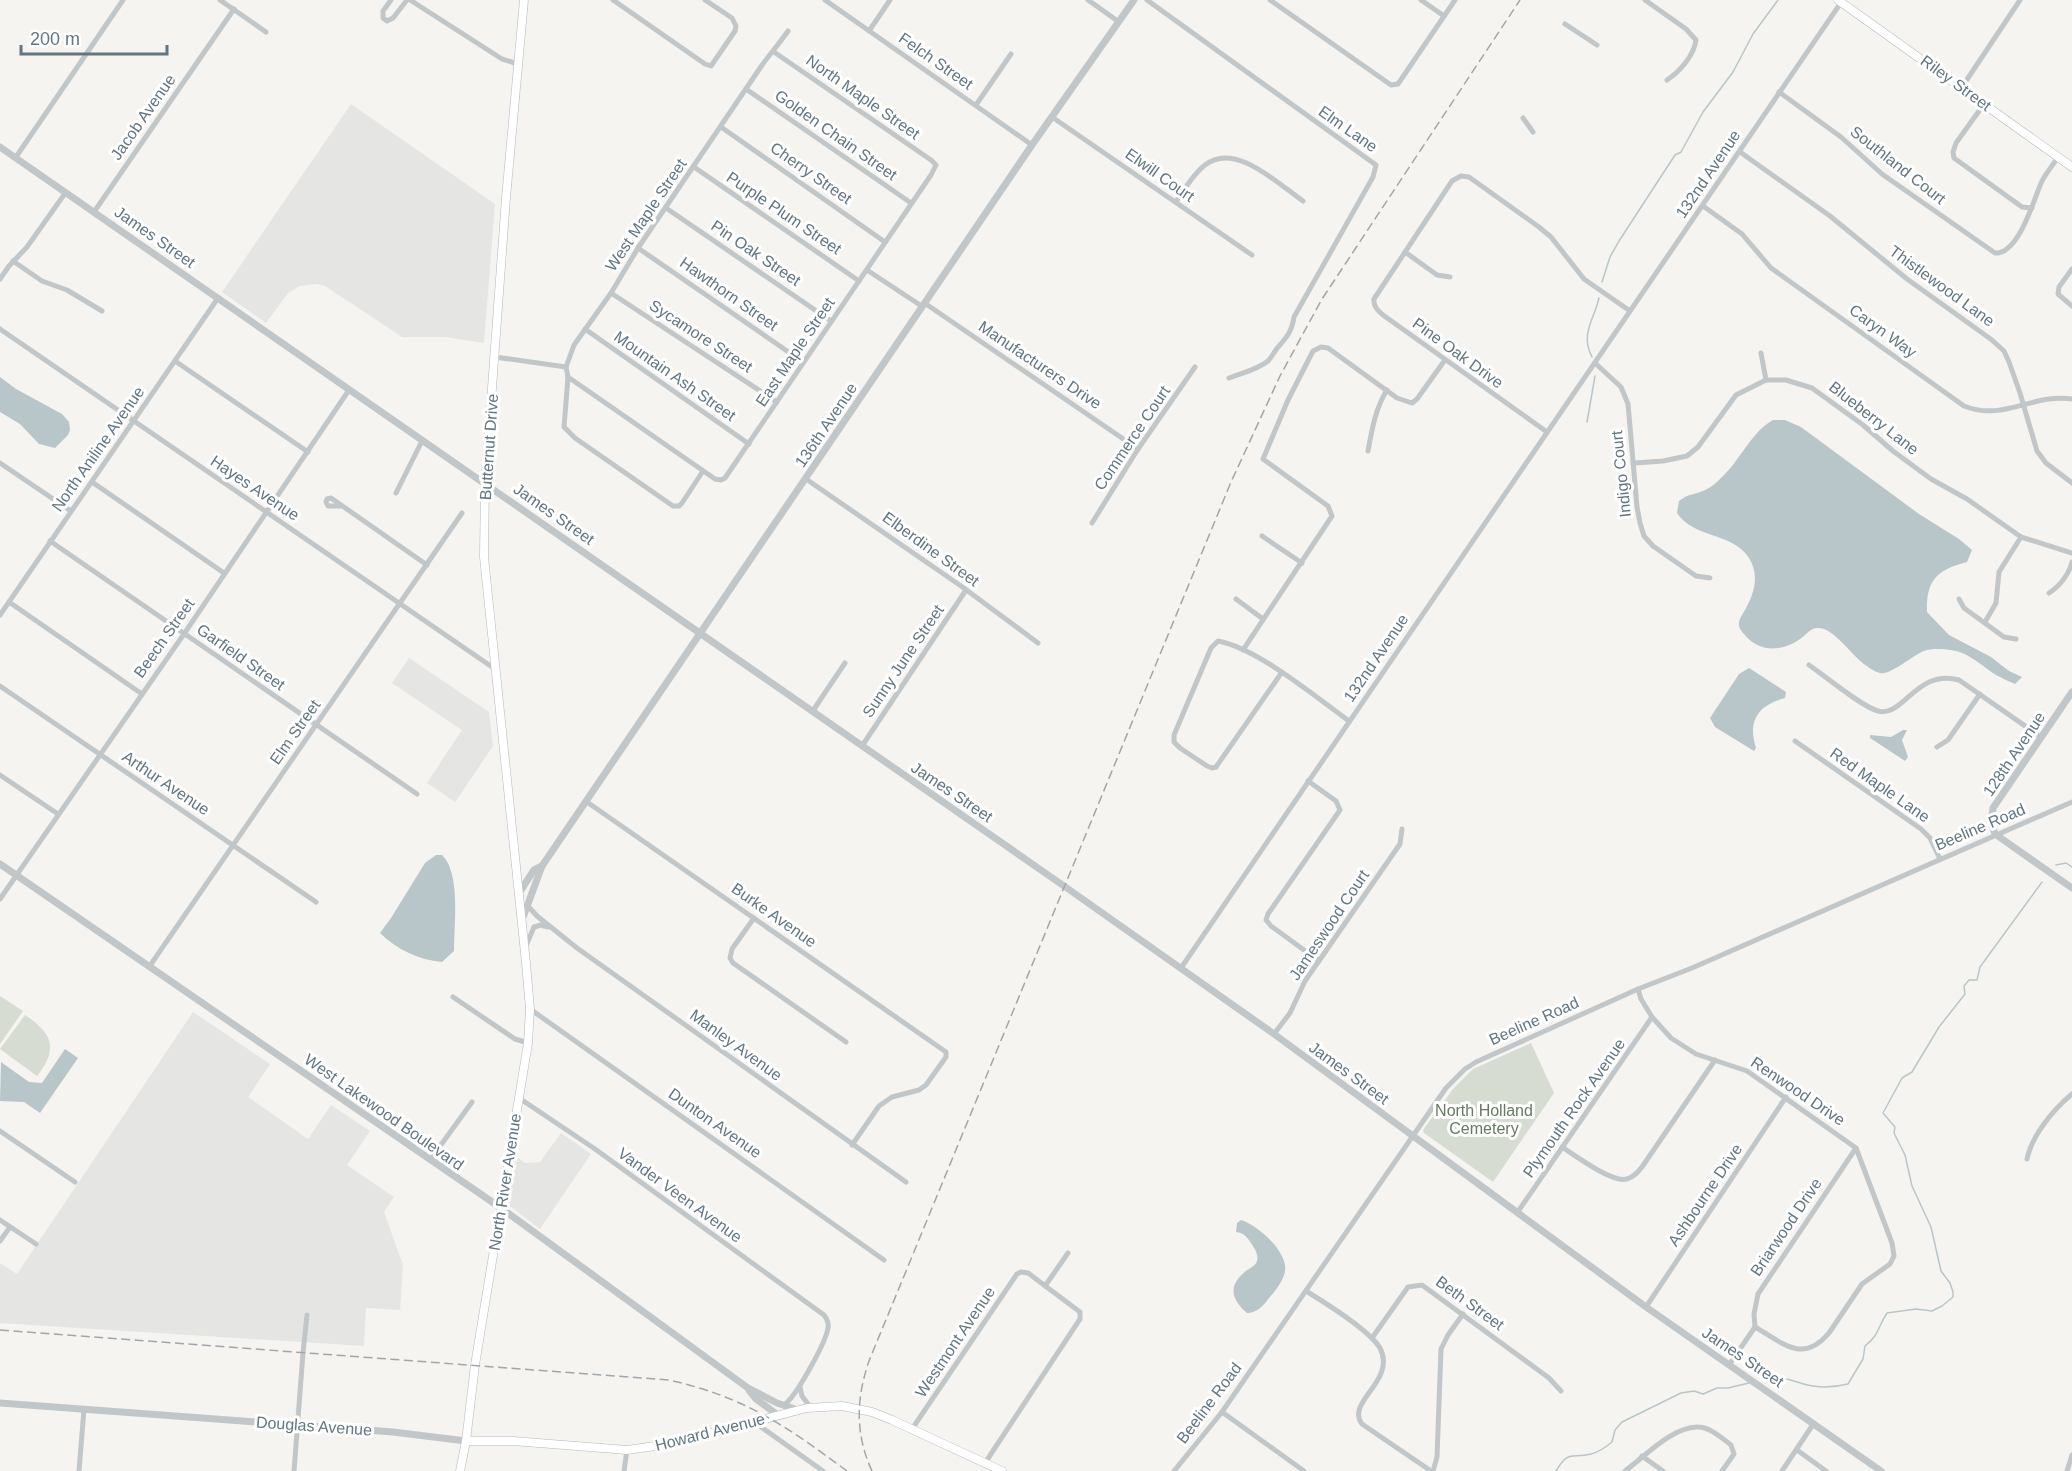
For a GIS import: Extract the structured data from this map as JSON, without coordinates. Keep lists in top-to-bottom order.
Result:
{
  "streets": {
    "main road": [
      "Riley Street",
      "Butternut Drive",
      "North River Avenue",
      "Douglas Avenue",
      "Howard Avenue"
    ],
    "street": [
      "Felch Street",
      "North Maple Street",
      "Jacob Avenue",
      "Elm Lane",
      "Golden Chain Street",
      "Southland Court",
      "Cherry Street",
      "132nd Avenue",
      "Elwill Court",
      "Purple Plum Street",
      "West Maple Street",
      "James Street",
      "Pin Oak Street",
      "Thistlewood Lane",
      "Hawthorn Street",
      "Caryn Way",
      "Sycamore Street",
      "East Maple Street",
      "Pine Oak Drive",
      "Manufacturers Drive",
      "Mountain Ash Street",
      "Blueberry Lane",
      "136th Avenue",
      "Commerce Court",
      "North Aniline Avenue",
      "Indigo Court",
      "Hayes Avenue",
      "Elberdine Street",
      "Beech Street",
      "Garfield Street",
      "Sunny June Street",
      "Elm Street",
      "128th Avenue",
      "Arthur Avenue",
      "Red Maple Lane",
      "Beeline Road",
      "Burke Avenue",
      "Jameswood Court",
      "Manley Avenue",
      "Renwood Drive",
      "Plymouth Rock Avenue",
      "West Lakewood Boulevard",
      "Dunton Avenue",
      "Vander Veen Avenue",
      "Ashbourne Drive",
      "Briarwood Drive",
      "Beth Street",
      "Westmont Avenue"
    ]
  },
  "crossings": [
    ["Felch Street", "136th Avenue"],
    ["Riley Street", "132nd Avenue"],
    ["North Maple Street", "West Maple Street"],
    ["North Maple Street", "East Maple Street"],
    ["Jacob Avenue", "James Street"],
    ["Golden Chain Street", "West Maple Street"],
    ["Golden Chain Street", "East Maple Street"],
    ["Southland Court", "132nd Avenue"],
    ["Cherry Street", "West Maple Street"],
    ["Cherry Street", "East Maple Street"],
    ["132nd Avenue", "James Street"],
    ["132nd Avenue", "Thistlewood Lane"],
    ["132nd Avenue", "Caryn Way"],
    ["132nd Avenue", "Pine Oak Drive"],
    ["132nd Avenue", "Indigo Court"],
    ["Elwill Court", "136th Avenue"],
    ["Purple Plum Street", "West Maple Street"],
    ["Purple Plum Street", "East Maple Street"],
    ["West Maple Street", "Pin Oak Street"],
    ["West Maple Street", "Hawthorn Street"],
    ["West Maple Street", "Sycamore Street"],
    ["West Maple Street", "Mountain Ash Street"],
    ["James Street", "136th Avenue"],
    ["James Street", "Butternut Drive"],
    ["James Street", "North Aniline Avenue"],
    ["James Street", "Beech Street"],
    ["James Street", "Sunny June Street"],
    ["James Street", "Beeline Road"],
    ["James Street", "Jameswood Court"],
    ["James Street", "Plymouth Rock Avenue"],
    ["James Street", "Ashbourne Drive"],
    ["Pin Oak Street", "East Maple Street"],
    ["Thistlewood Lane", "Caryn Way"],
    ["Hawthorn Street", "East Maple Street"],
    ["Sycamore Street", "East Maple Street"],
    ["East Maple Street", "Manufacturers Drive"],
    ["East Maple Street", "Mountain Ash Street"],
    ["Manufacturers Drive", "136th Avenue"],
    ["Manufacturers Drive", "Commerce Court"],
    ["136th Avenue", "Butternut Drive"],
    ["136th Avenue", "Elberdine Street"],
    ["136th Avenue", "Burke Avenue"],
    ["136th Avenue", "Manley Avenue"],
    ["136th Avenue", "North River Avenue"],
    ["Butternut Drive", "Hayes Avenue"],
    ["Butternut Drive", "North River Avenue"],
    ["North Aniline Avenue", "Hayes Avenue"],
    ["North Aniline Avenue", "Garfield Street"],
    ["Hayes Avenue", "Beech Street"],
    ["Hayes Avenue", "Elm Street"],
    ["Elberdine Street", "Sunny June Street"],
    ["Beech Street", "Garfield Street"],
    ["Beech Street", "Arthur Avenue"],
    ["Beech Street", "West Lakewood Boulevard"],
    ["Garfield Street", "Elm Street"],
    ["Elm Street", "Arthur Avenue"],
    ["Elm Street", "West Lakewood Boulevard"],
    ["128th Avenue", "Beeline Road"],
    ["Red Maple Lane", "Beeline Road"],
    ["Beeline Road", "Renwood Drive"],
    ["Burke Avenue", "Manley Avenue"],
    ["Renwood Drive", "Plymouth Rock Avenue"],
    ["Renwood Drive", "Ashbourne Drive"],
    ["Renwood Drive", "Briarwood Drive"],
    ["West Lakewood Boulevard", "North River Avenue"],
    ["West Lakewood Boulevard", "Howard Avenue"],
    ["Dunton Avenue", "North River Avenue"],
    ["North River Avenue", "Vander Veen Avenue"],
    ["North River Avenue", "Douglas Avenue"],
    ["Westmont Avenue", "Howard Avenue"],
    ["Douglas Avenue", "Howard Avenue"]
  ],
  "parks": ["North Holland Cemetery"],
  "scale_bar": "200 m"
}
